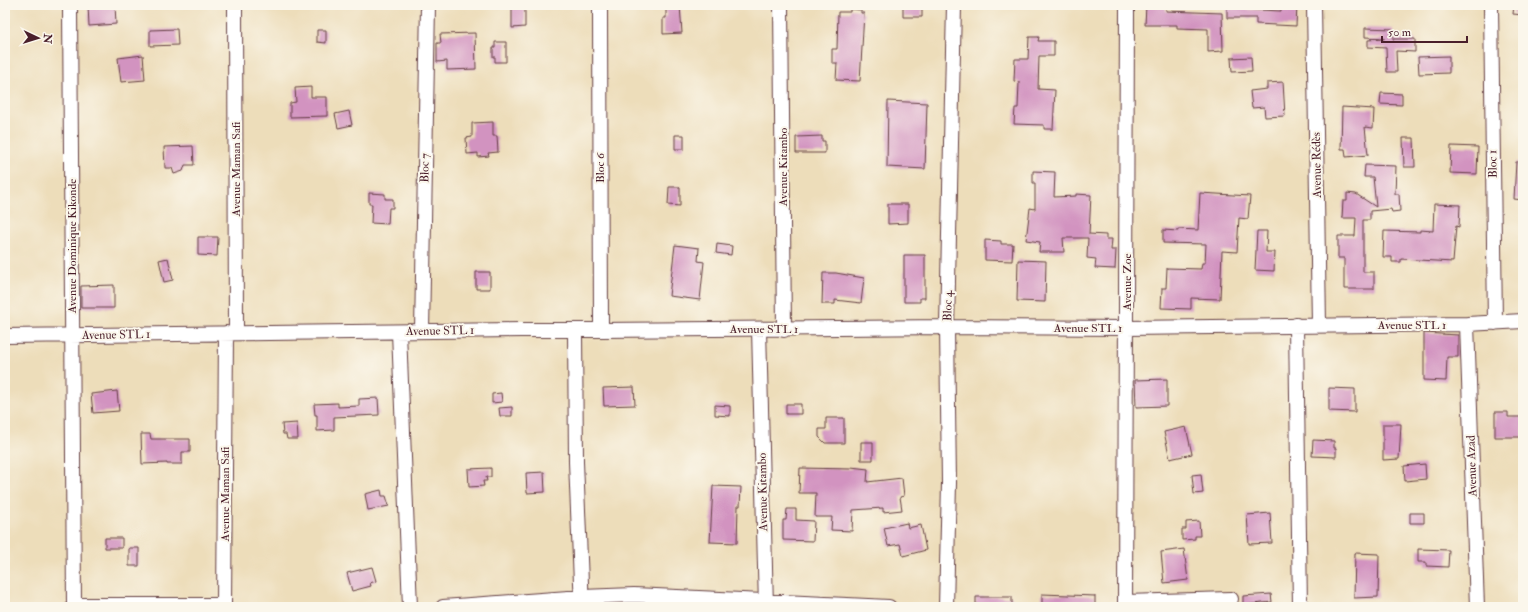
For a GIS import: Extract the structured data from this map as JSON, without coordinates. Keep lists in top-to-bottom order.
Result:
{
  "streets": {
    "street": [
      "Bloc 1",
      "Avenue Rédès",
      "Avenue Kitambo",
      "Bloc 7",
      "Bloc 6",
      "Avenue Maman Safi",
      "Avenue Dominique Kikonde",
      "Avenue Zoe",
      "Bloc 4",
      "Avenue STL 1",
      "Avenue Azad"
    ]
  },
  "crossings": [
    ["Bloc 1", "Avenue STL 1"],
    ["Avenue Rédès", "Avenue STL 1"],
    ["Avenue Kitambo", "Avenue STL 1"],
    ["Bloc 7", "Avenue STL 1"],
    ["Bloc 6", "Avenue STL 1"],
    ["Avenue Maman Safi", "Avenue STL 1"],
    ["Avenue Dominique Kikonde", "Avenue STL 1"],
    ["Avenue Zoe", "Avenue STL 1"],
    ["Bloc 4", "Avenue STL 1"],
    ["Avenue STL 1", "Avenue Azad"]
  ],
  "scale_bar": "50 m",
  "north": "right"
}
